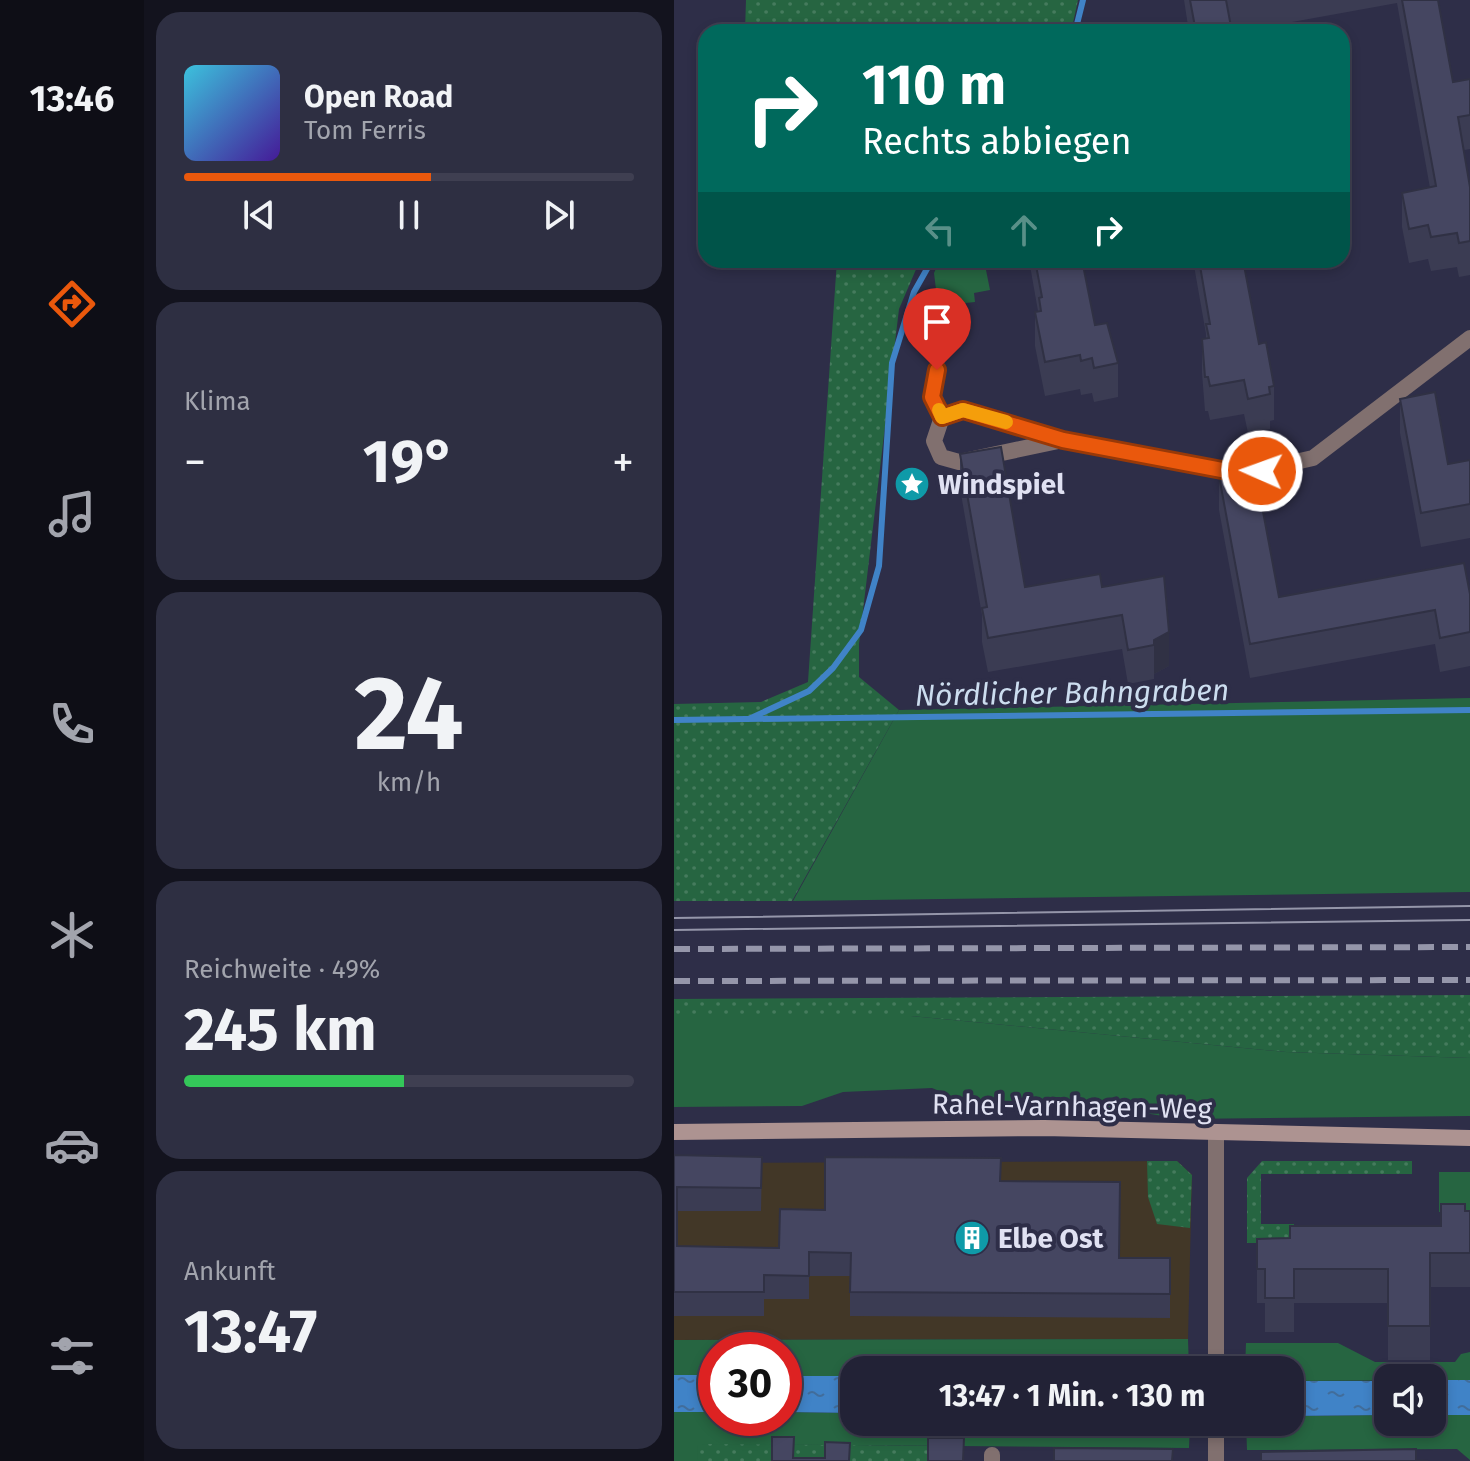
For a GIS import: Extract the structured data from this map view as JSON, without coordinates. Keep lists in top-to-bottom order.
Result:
{
  "streets": {
    "street": ["Rahel-Varnhagen-Weg"]
  },
  "water": ["Nördlicher Bahngraben"],
  "places": {
    "place": ["Windspiel"],
    "building": ["Elbe Ost"]
  },
  "page": {
    "tabs": "13:46",
    "turn": ["110 m", "Rechts abbiegen"],
    "song": ["Open Road", "Tom Ferris"],
    "tile": [
      "Klima",
      ["24", "km/h"],
      ["Reichweite · 49%", "245 km"],
      ["Ankunft", "13:47"]
    ],
    "heat": ["−", "19°", "+"],
    "limit": "30",
    "trip": "13:47 · 1 Min. · 130 m"
  }
}
